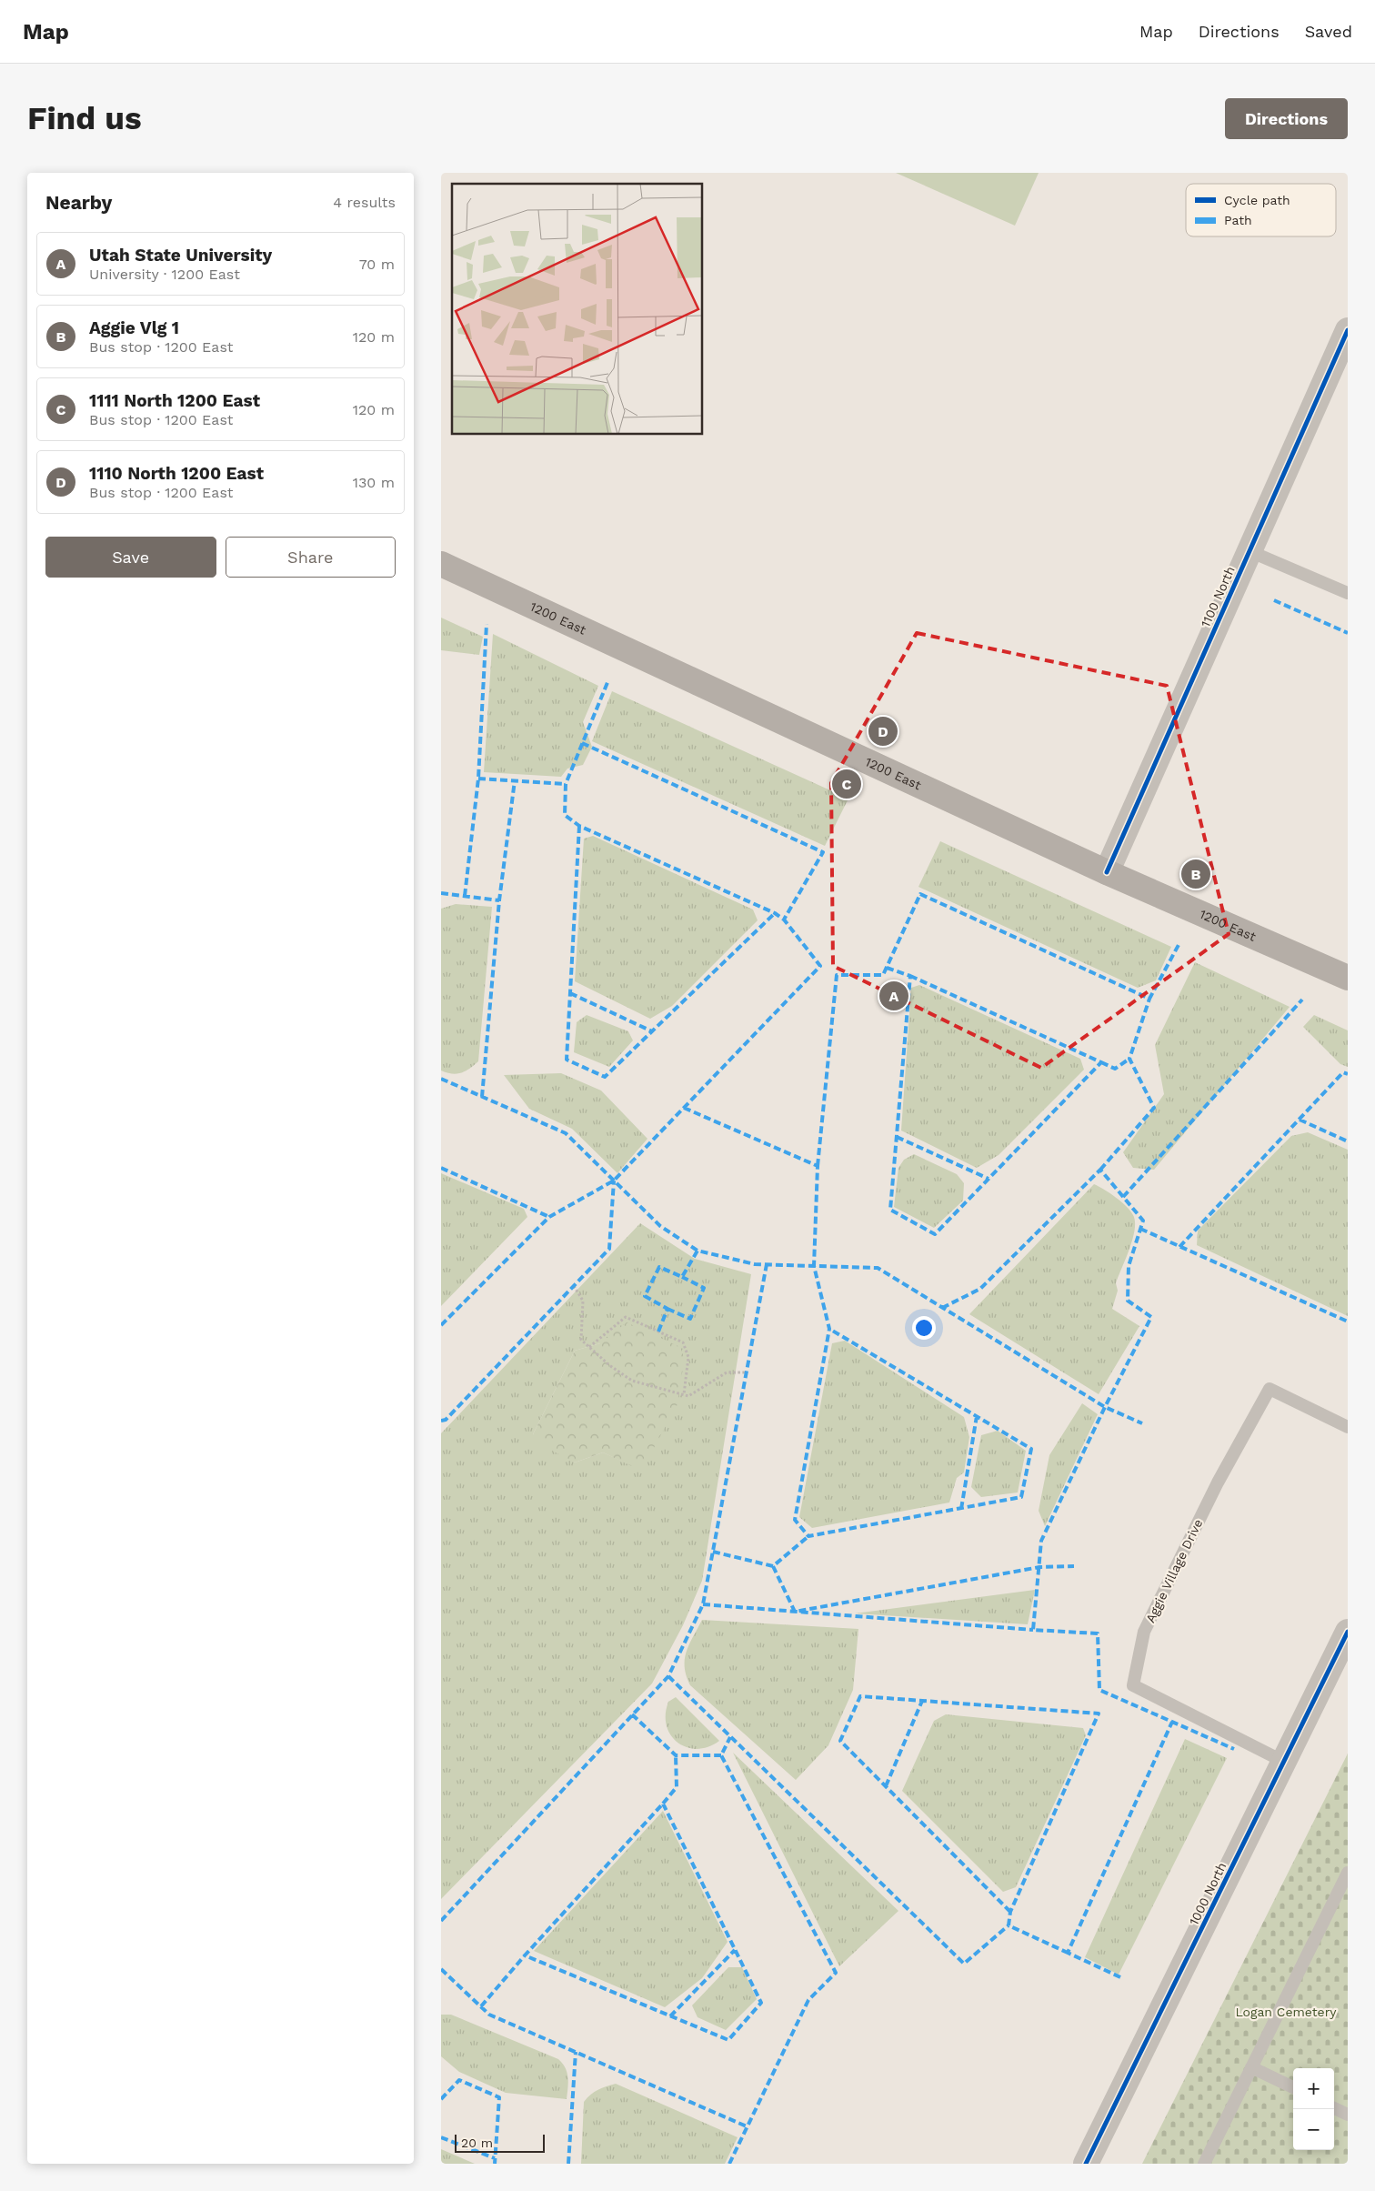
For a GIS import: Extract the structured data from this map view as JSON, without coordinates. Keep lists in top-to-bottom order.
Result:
{
  "streets": {
    "main road": ["1200 East"],
    "street": ["1100 North", "1000 North"],
    "lane": ["Aggie Village Drive"]
  },
  "crossings": [
    ["1100 North", "1200 East"],
    ["Aggie Village Drive", "1000 North"]
  ],
  "parks": ["Logan Cemetery"],
  "legend": ["Cycle path", "Path"],
  "scale_bar": "20 m",
  "page": {
    "header": "Map",
    "nav": ["Map", "Directions", "Saved"],
    "buttons": [
      "Directions",
      ["Save", "Share"]
    ],
    "title": "Find us",
    "heading": ["Nearby", "4 results"],
    "list": [
      {
        "mark": "A",
        "name": "Utah State University",
        "note": "University · 1200 East",
        "value": "70 m"
      },
      {
        "mark": "B",
        "name": "Aggie Vlg 1",
        "note": "Bus stop · 1200 East",
        "value": "120 m"
      },
      {
        "mark": "C",
        "name": "1111 North 1200 East",
        "note": "Bus stop · 1200 East",
        "value": "120 m"
      },
      {
        "mark": "D",
        "name": "1110 North 1200 East",
        "note": "Bus stop · 1200 East",
        "value": "130 m"
      }
    ],
    "pins": [
      "D",
      "C",
      "B",
      "A"
    ],
    "map_buttons": ["+", "−"],
    "scale": "20 m"
  }
}
